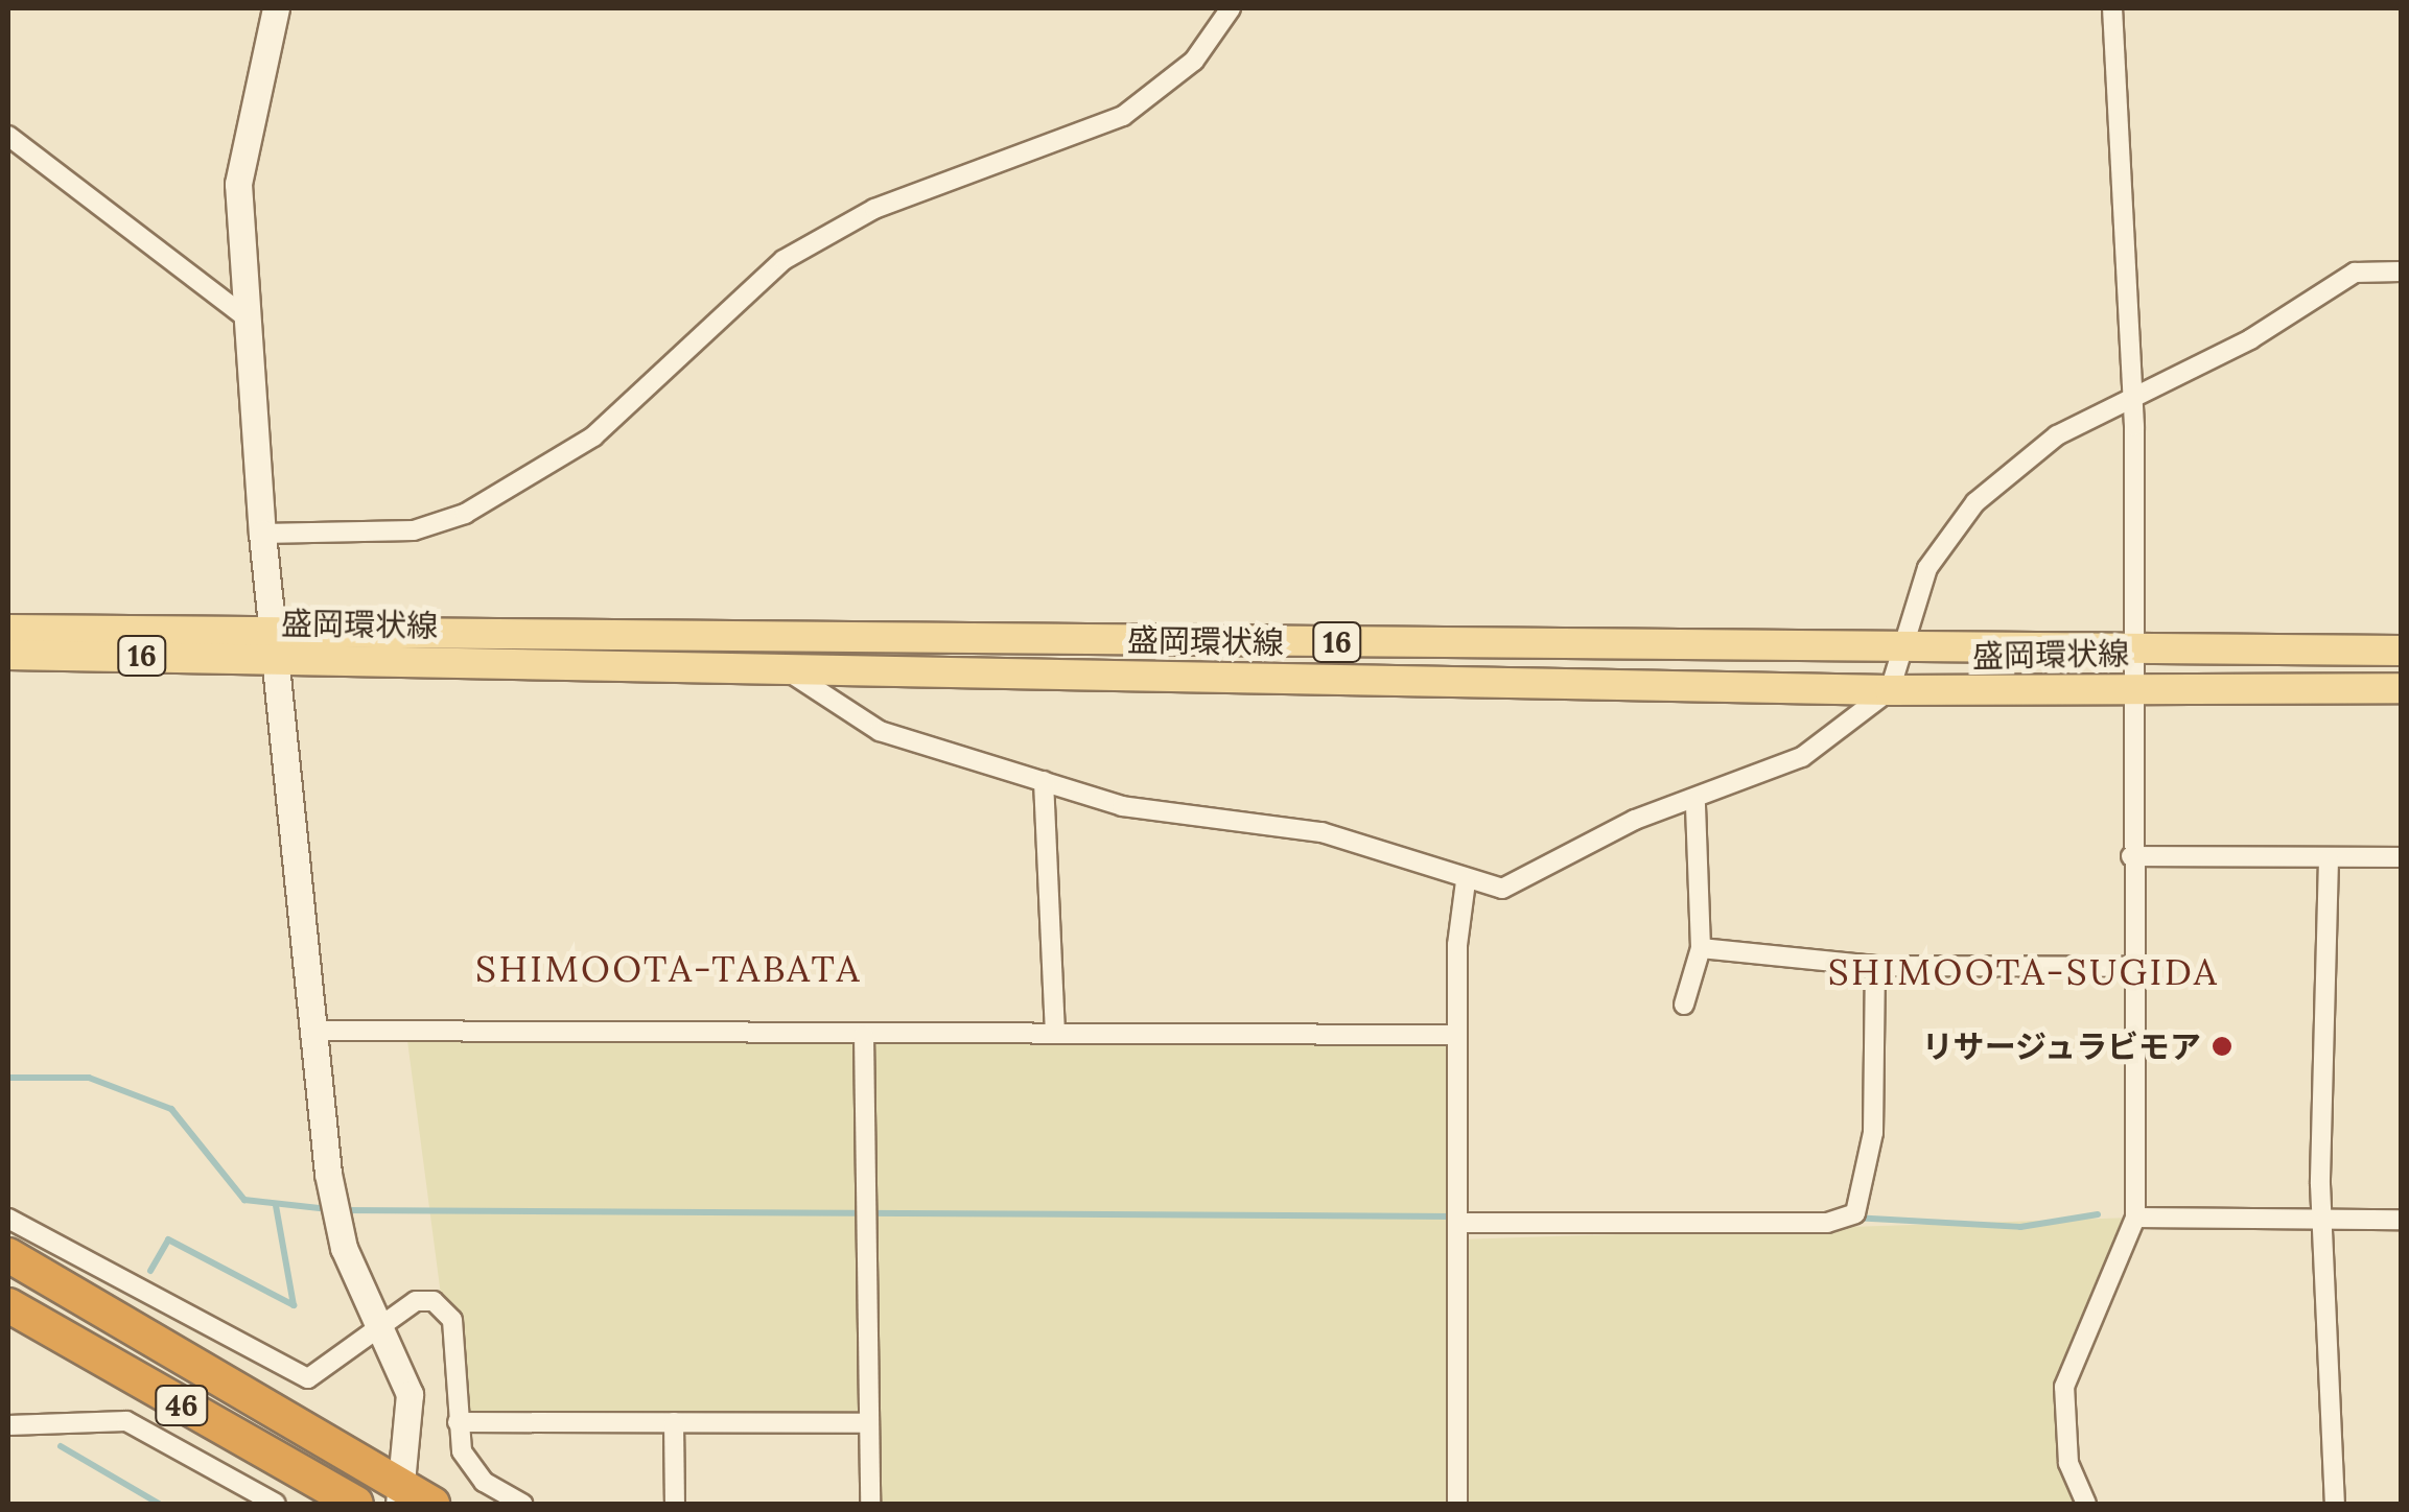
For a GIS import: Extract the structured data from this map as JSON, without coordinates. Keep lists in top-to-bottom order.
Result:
{
  "streets": {
    "highway": ["46"],
    "main road": ["盛岡環状線", "16"]
  },
  "districts": ["SHIMOOTA-TABATA", "SHIMOOTA-SUGIDA"],
  "places": ["リサージュラビモア"]
}
